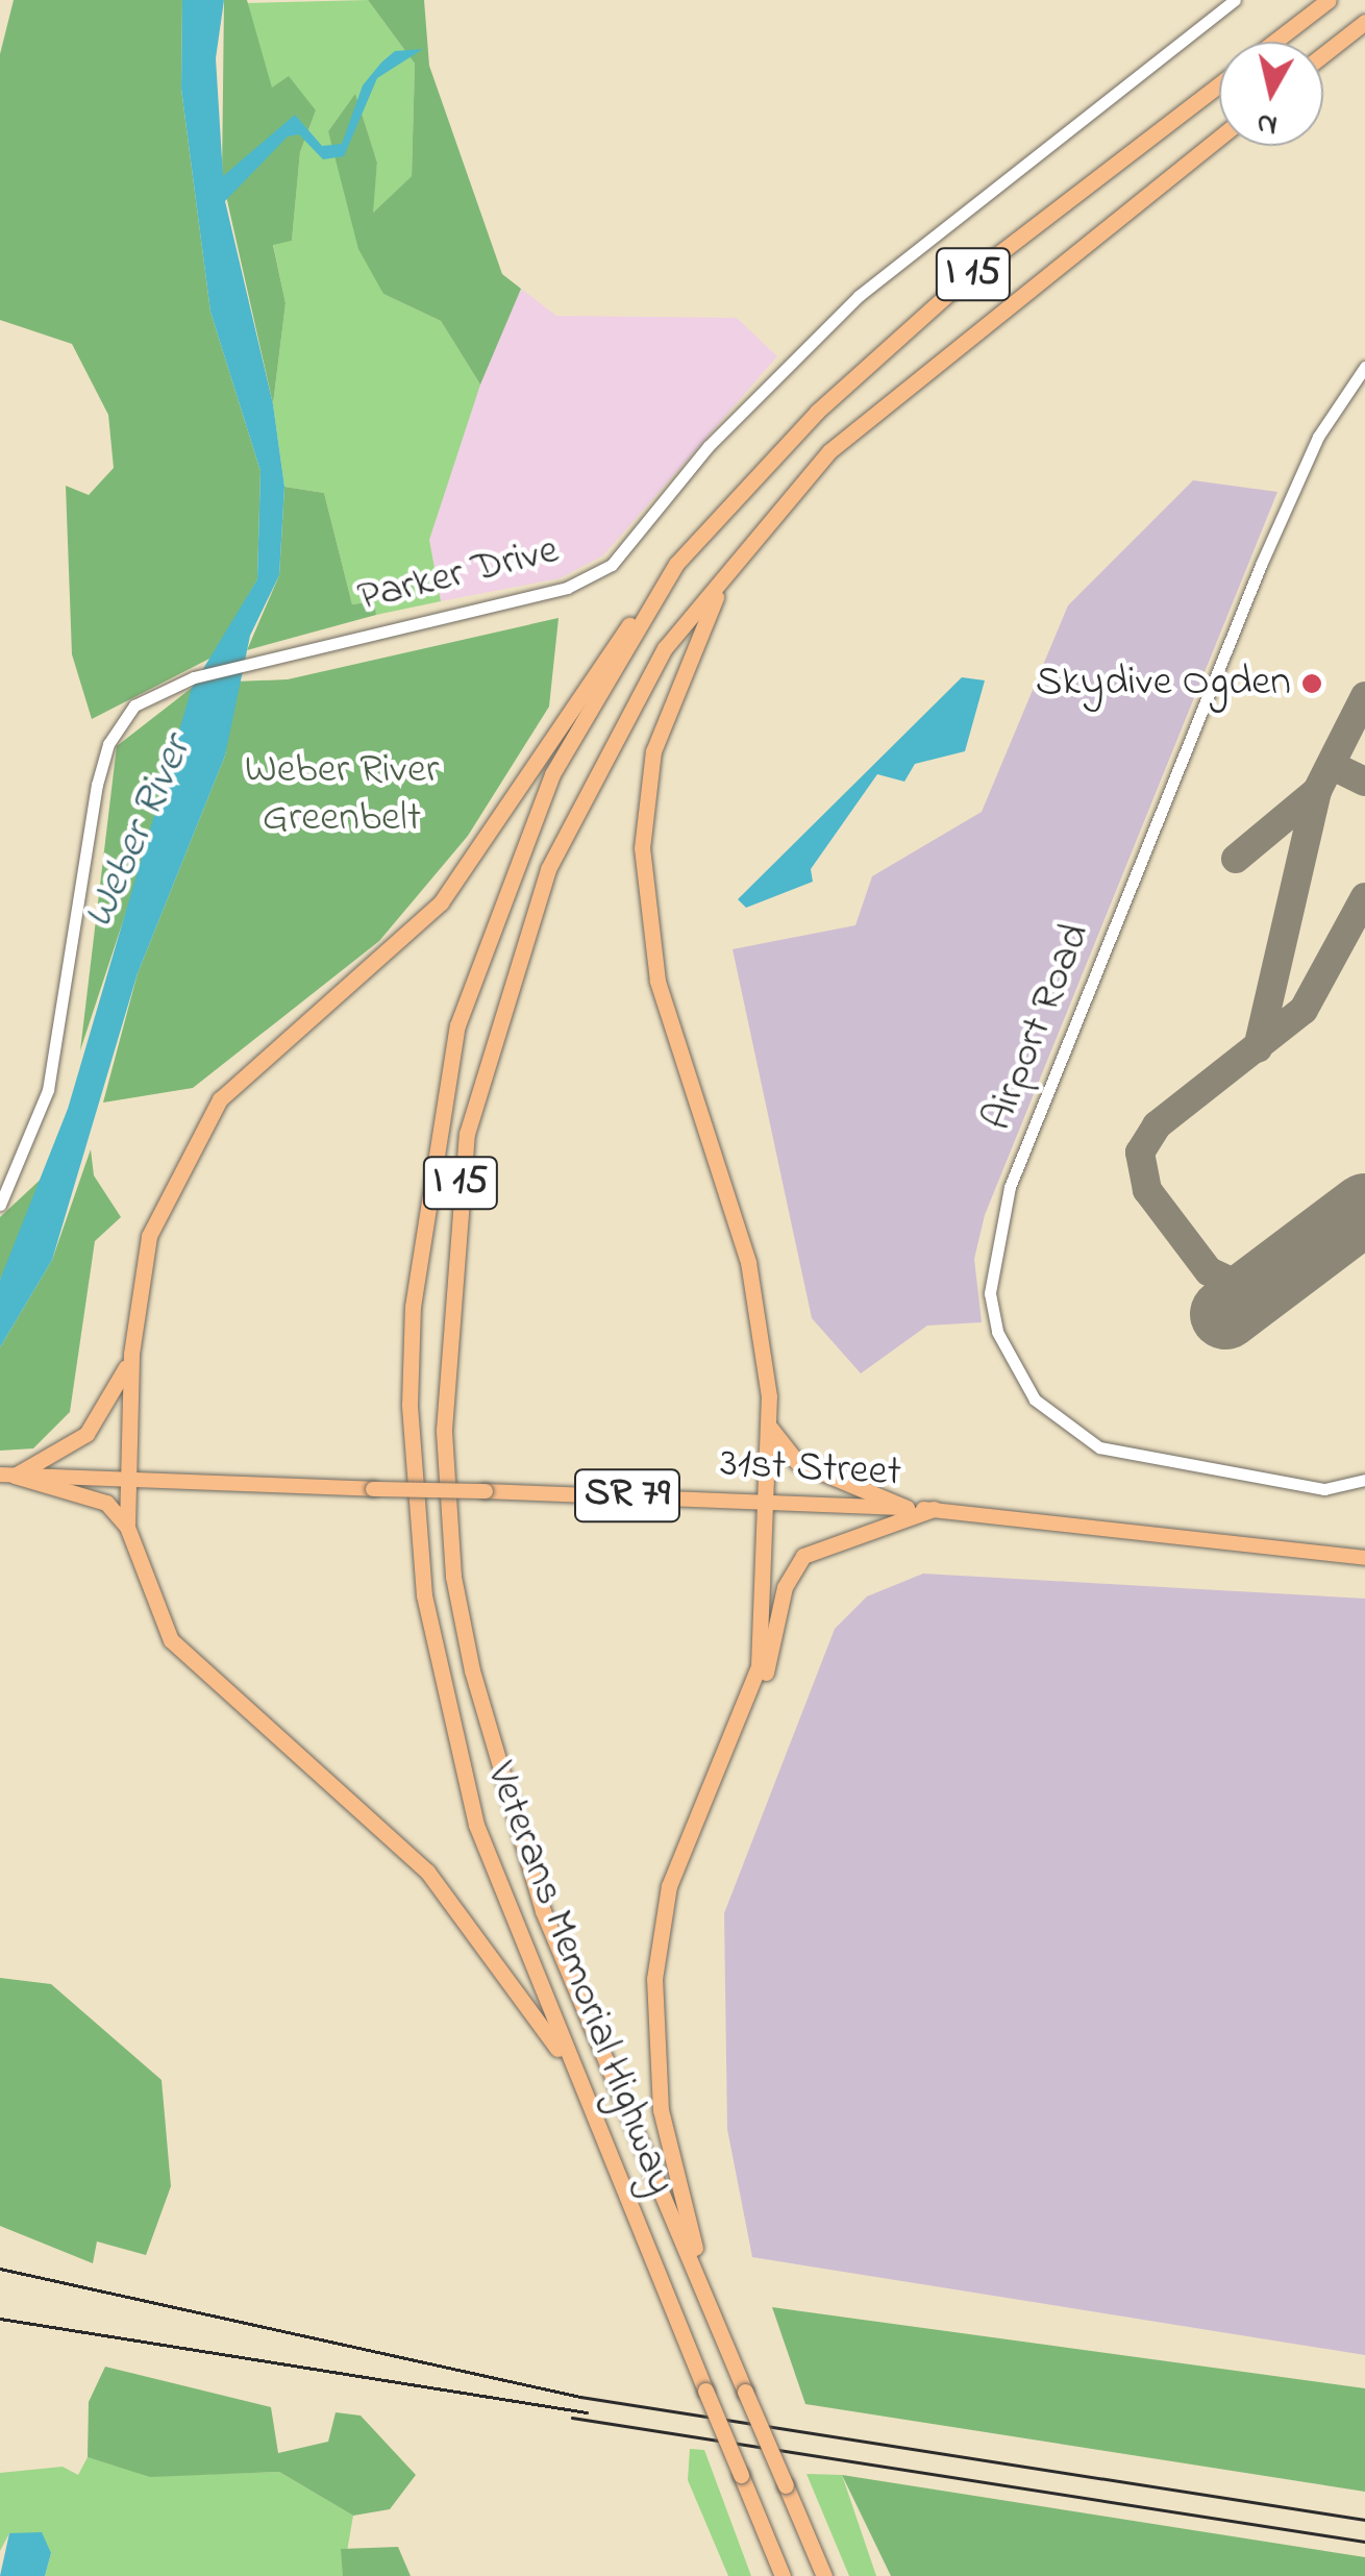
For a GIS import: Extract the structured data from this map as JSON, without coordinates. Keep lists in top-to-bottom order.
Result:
{
  "streets": {
    "highway": ["I 15", "Veterans Memorial Highway"],
    "main road": ["31st Street", "SR 79"],
    "street": ["Parker Drive", "Airport Road"]
  },
  "water": ["Weber River"],
  "parks": ["Weber River Greenbelt"],
  "places": ["Skydive Ogden"],
  "north": "bottom"
}
